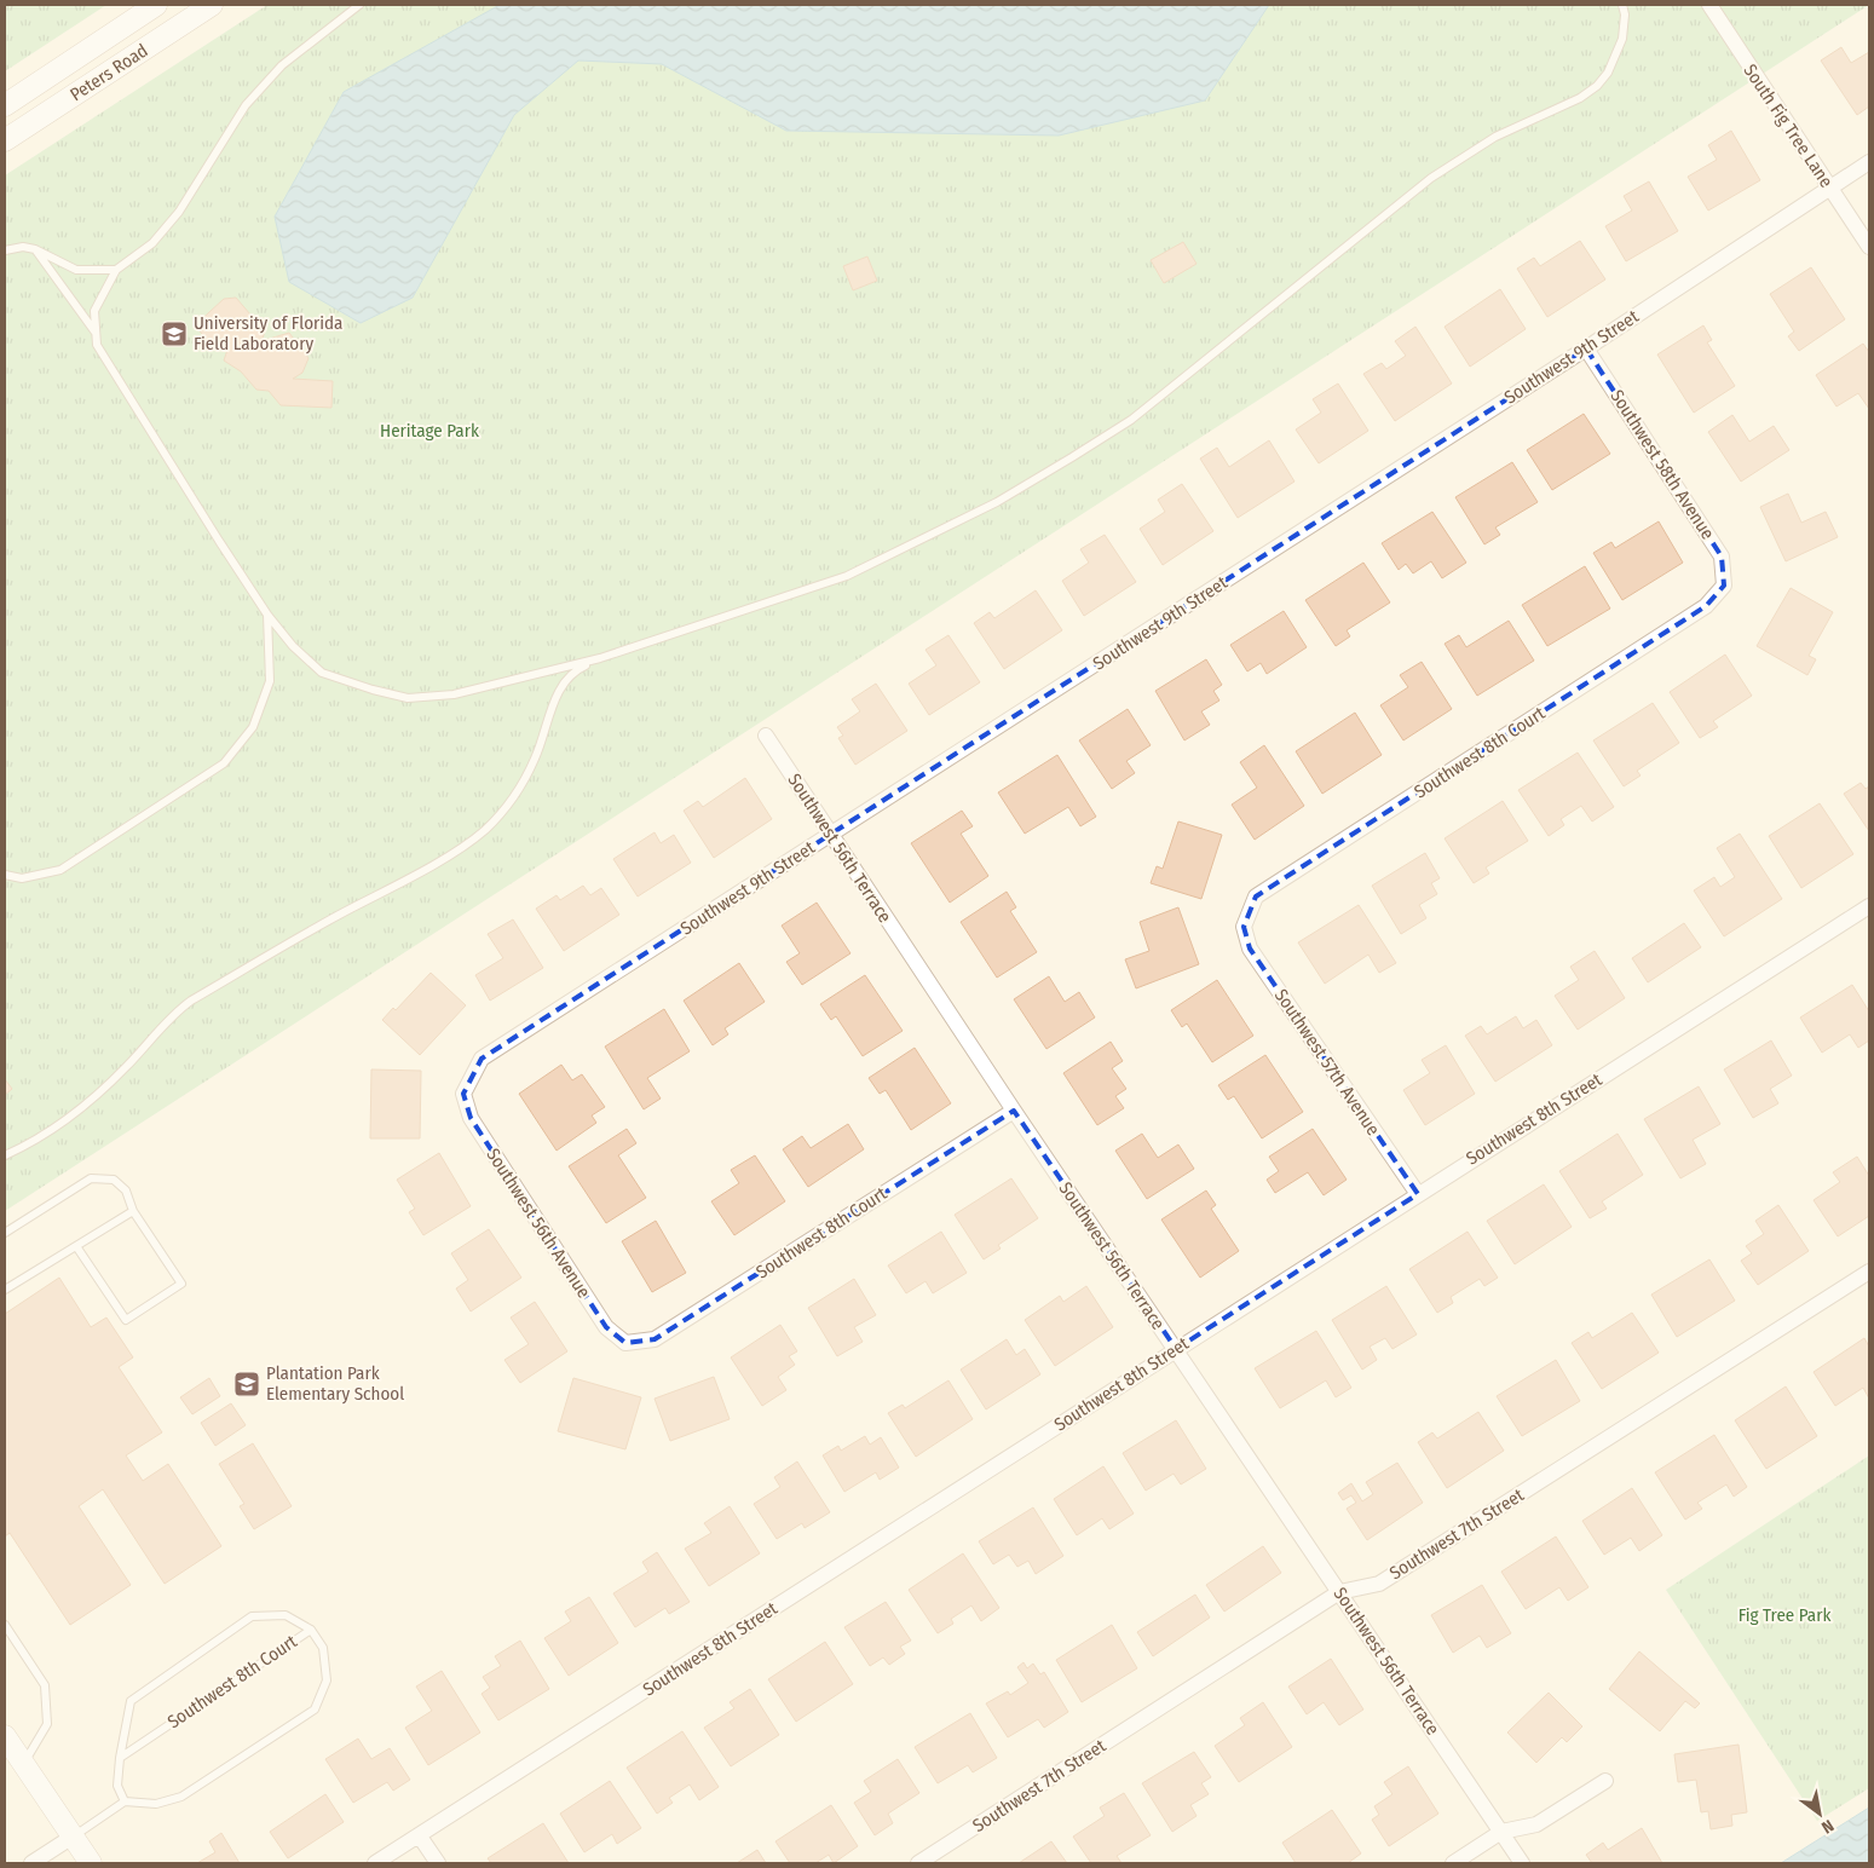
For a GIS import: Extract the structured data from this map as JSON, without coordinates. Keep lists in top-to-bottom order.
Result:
{
  "streets": {
    "main road": ["Peters Road"],
    "street": [
      "South Fig Tree Lane",
      "Southwest 9th Street",
      "Southwest 58th Avenue",
      "Southwest 8th Court",
      "Southwest 56th Terrace",
      "Southwest 57th Avenue",
      "Southwest 8th Street",
      "Southwest 56th Avenue",
      "Southwest 7th Street"
    ]
  },
  "crossings": [
    ["South Fig Tree Lane", "Southwest 9th Street"],
    ["Southwest 9th Street", "Southwest 58th Avenue"],
    ["Southwest 9th Street", "Southwest 56th Terrace"],
    ["Southwest 9th Street", "Southwest 56th Avenue"],
    ["Southwest 58th Avenue", "Southwest 8th Court"],
    ["Southwest 8th Court", "Southwest 56th Terrace"],
    ["Southwest 8th Court", "Southwest 57th Avenue"],
    ["Southwest 8th Court", "Southwest 56th Avenue"],
    ["Southwest 56th Terrace", "Southwest 8th Street"],
    ["Southwest 56th Terrace", "Southwest 7th Street"],
    ["Southwest 57th Avenue", "Southwest 8th Street"]
  ],
  "parks": ["Heritage Park", "Fig Tree Park"],
  "places": {
    "school or university": ["University of Florida Field Laboratory", "Plantation Park Elementary School"]
  },
  "north": "bottom right"
}
